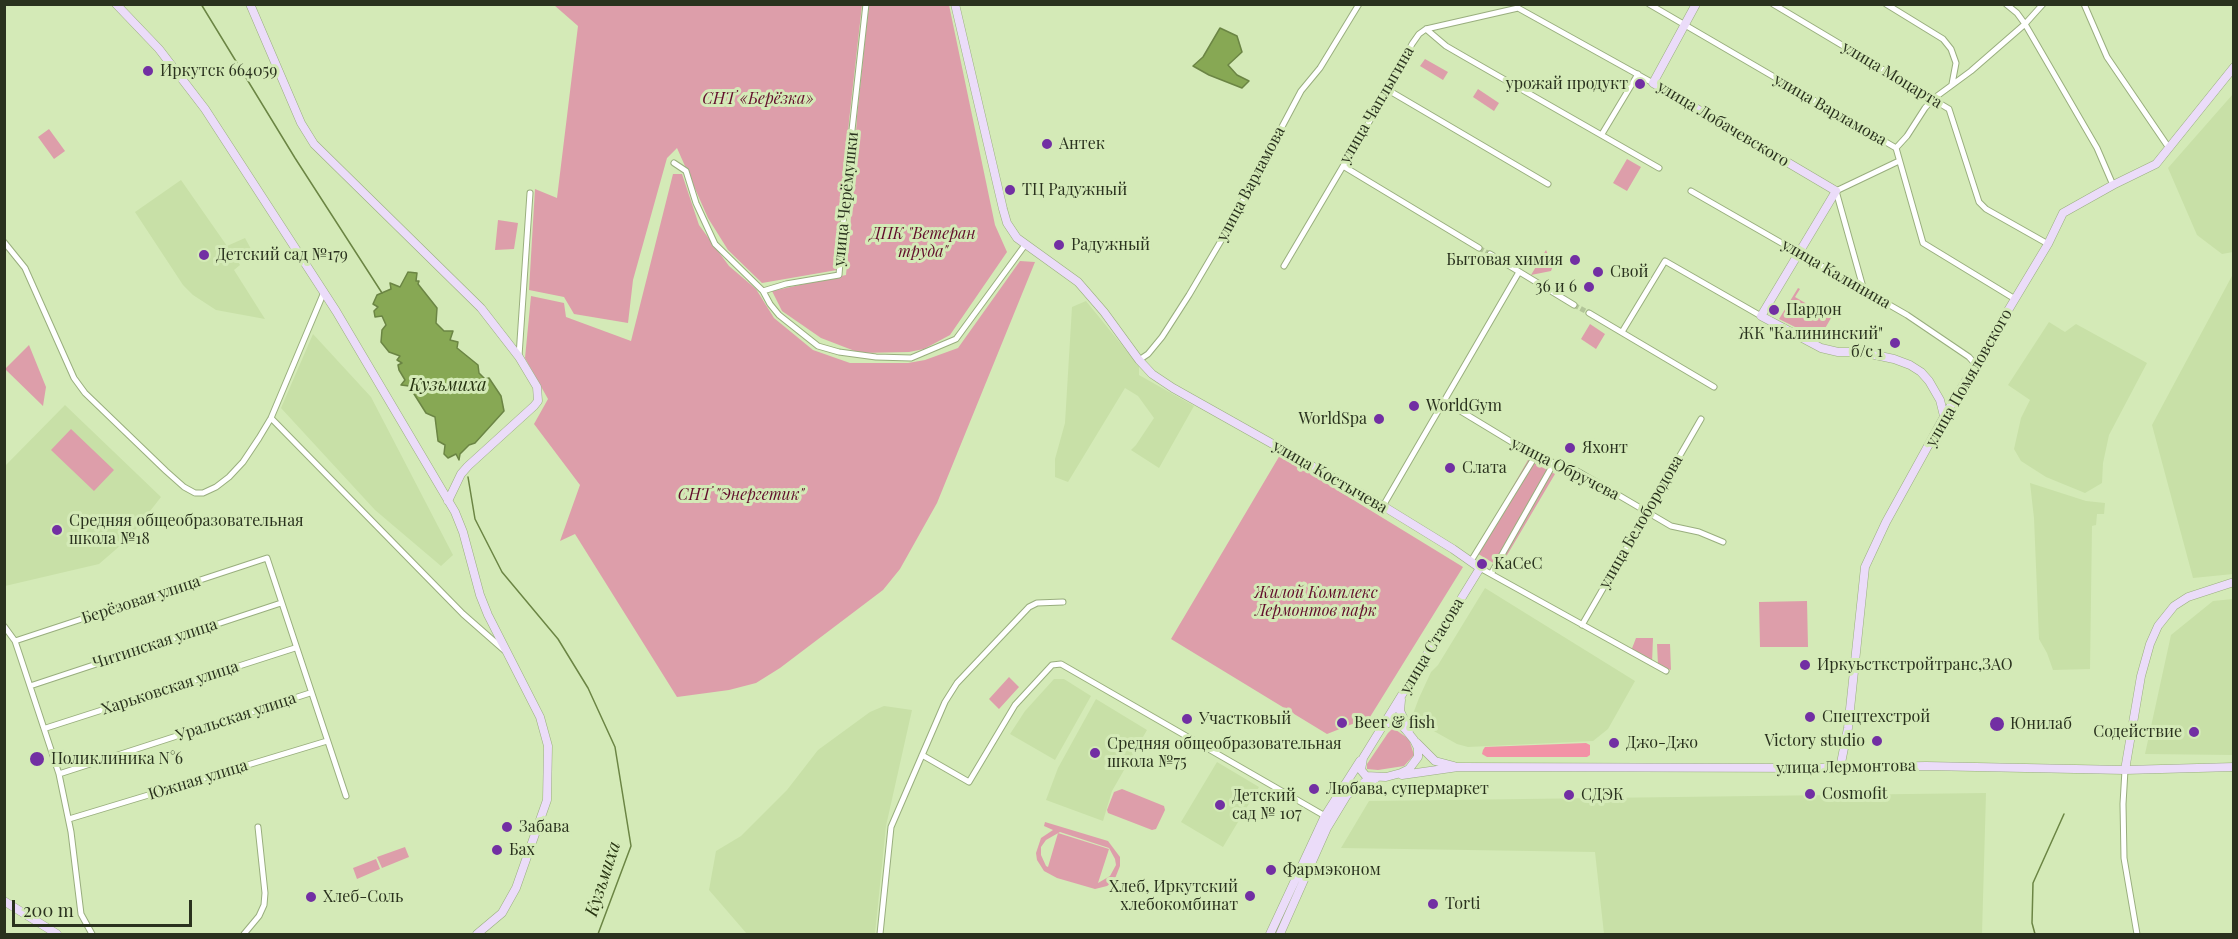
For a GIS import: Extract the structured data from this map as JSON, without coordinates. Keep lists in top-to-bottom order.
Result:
{
  "streets": {
    "street": [
      "улица Моцарта",
      "улица Чаплыгина",
      "улица Варламова",
      "улица Лобачевского",
      "улица Черёмушки",
      "улица Калинина",
      "улица Помяловского",
      "улица Обручева",
      "улица Костычева",
      "улица Белобородова",
      "Берёзовая улица",
      "Читинская улица",
      "улица Стасова",
      "Харьковская улица",
      "Уральская улица",
      "улица Лермонтова",
      "Южная улица"
    ]
  },
  "crossings": [
    ["улица Моцарта", "улица Помяловского"],
    ["улица Чаплыгина", "улица Лобачевского"],
    ["улица Варламова", "улица Помяловского"],
    ["улица Варламова", "улица Костычева"],
    ["улица Калинина", "улица Помяловского"],
    ["улица Помяловского", "улица Лермонтова"],
    ["улица Обручева", "улица Белобородова"],
    ["улица Костычева", "улица Белобородова"],
    ["улица Костычева", "улица Стасова"],
    ["Берёзовая улица", "Читинская улица"],
    ["улица Стасова", "улица Лермонтова"]
  ],
  "water": ["Кузьмиха"],
  "parks": [
    "СНТ «Берёзка»",
    "ДПК \"Ветеран труда\"",
    "СНТ \"Энергетик\"",
    "Жилой Комплекс Лермонтов парк"
  ],
  "places": [
    "Иркутск 664059",
    "урожай продукт",
    "Антек",
    "ТЦ Радужный",
    "Радужный",
    "Детский сад №179",
    "Бытовая химия",
    "Свой",
    "36 и 6",
    "Пардон",
    "ЖК \"Калининский\" б/с 1",
    "WorldGym",
    "WorldSpa",
    "Яхонт",
    "Слата",
    "Средняя общеобразовательная школа №18",
    "KaCeC",
    "Иркуьсткстройтранс,ЗАО",
    "Спецтехстрой",
    "Участковый",
    "Beer & fish",
    "Юнилаб",
    "Содействие",
    "Victory studio",
    "Джо-Джо",
    "Средняя общеобразовательная школа №75",
    "Поликлиника N°6",
    "Любава, супермаркет",
    "Cosmofit",
    "СДЭК",
    "Детский сад № 107",
    "Забава",
    "Бах",
    "Фармэконом",
    "Хлеб, Иркутский хлебокомбинат",
    "Хлеб-Соль",
    "Torti"
  ],
  "scale_bar": "200 m"
}
